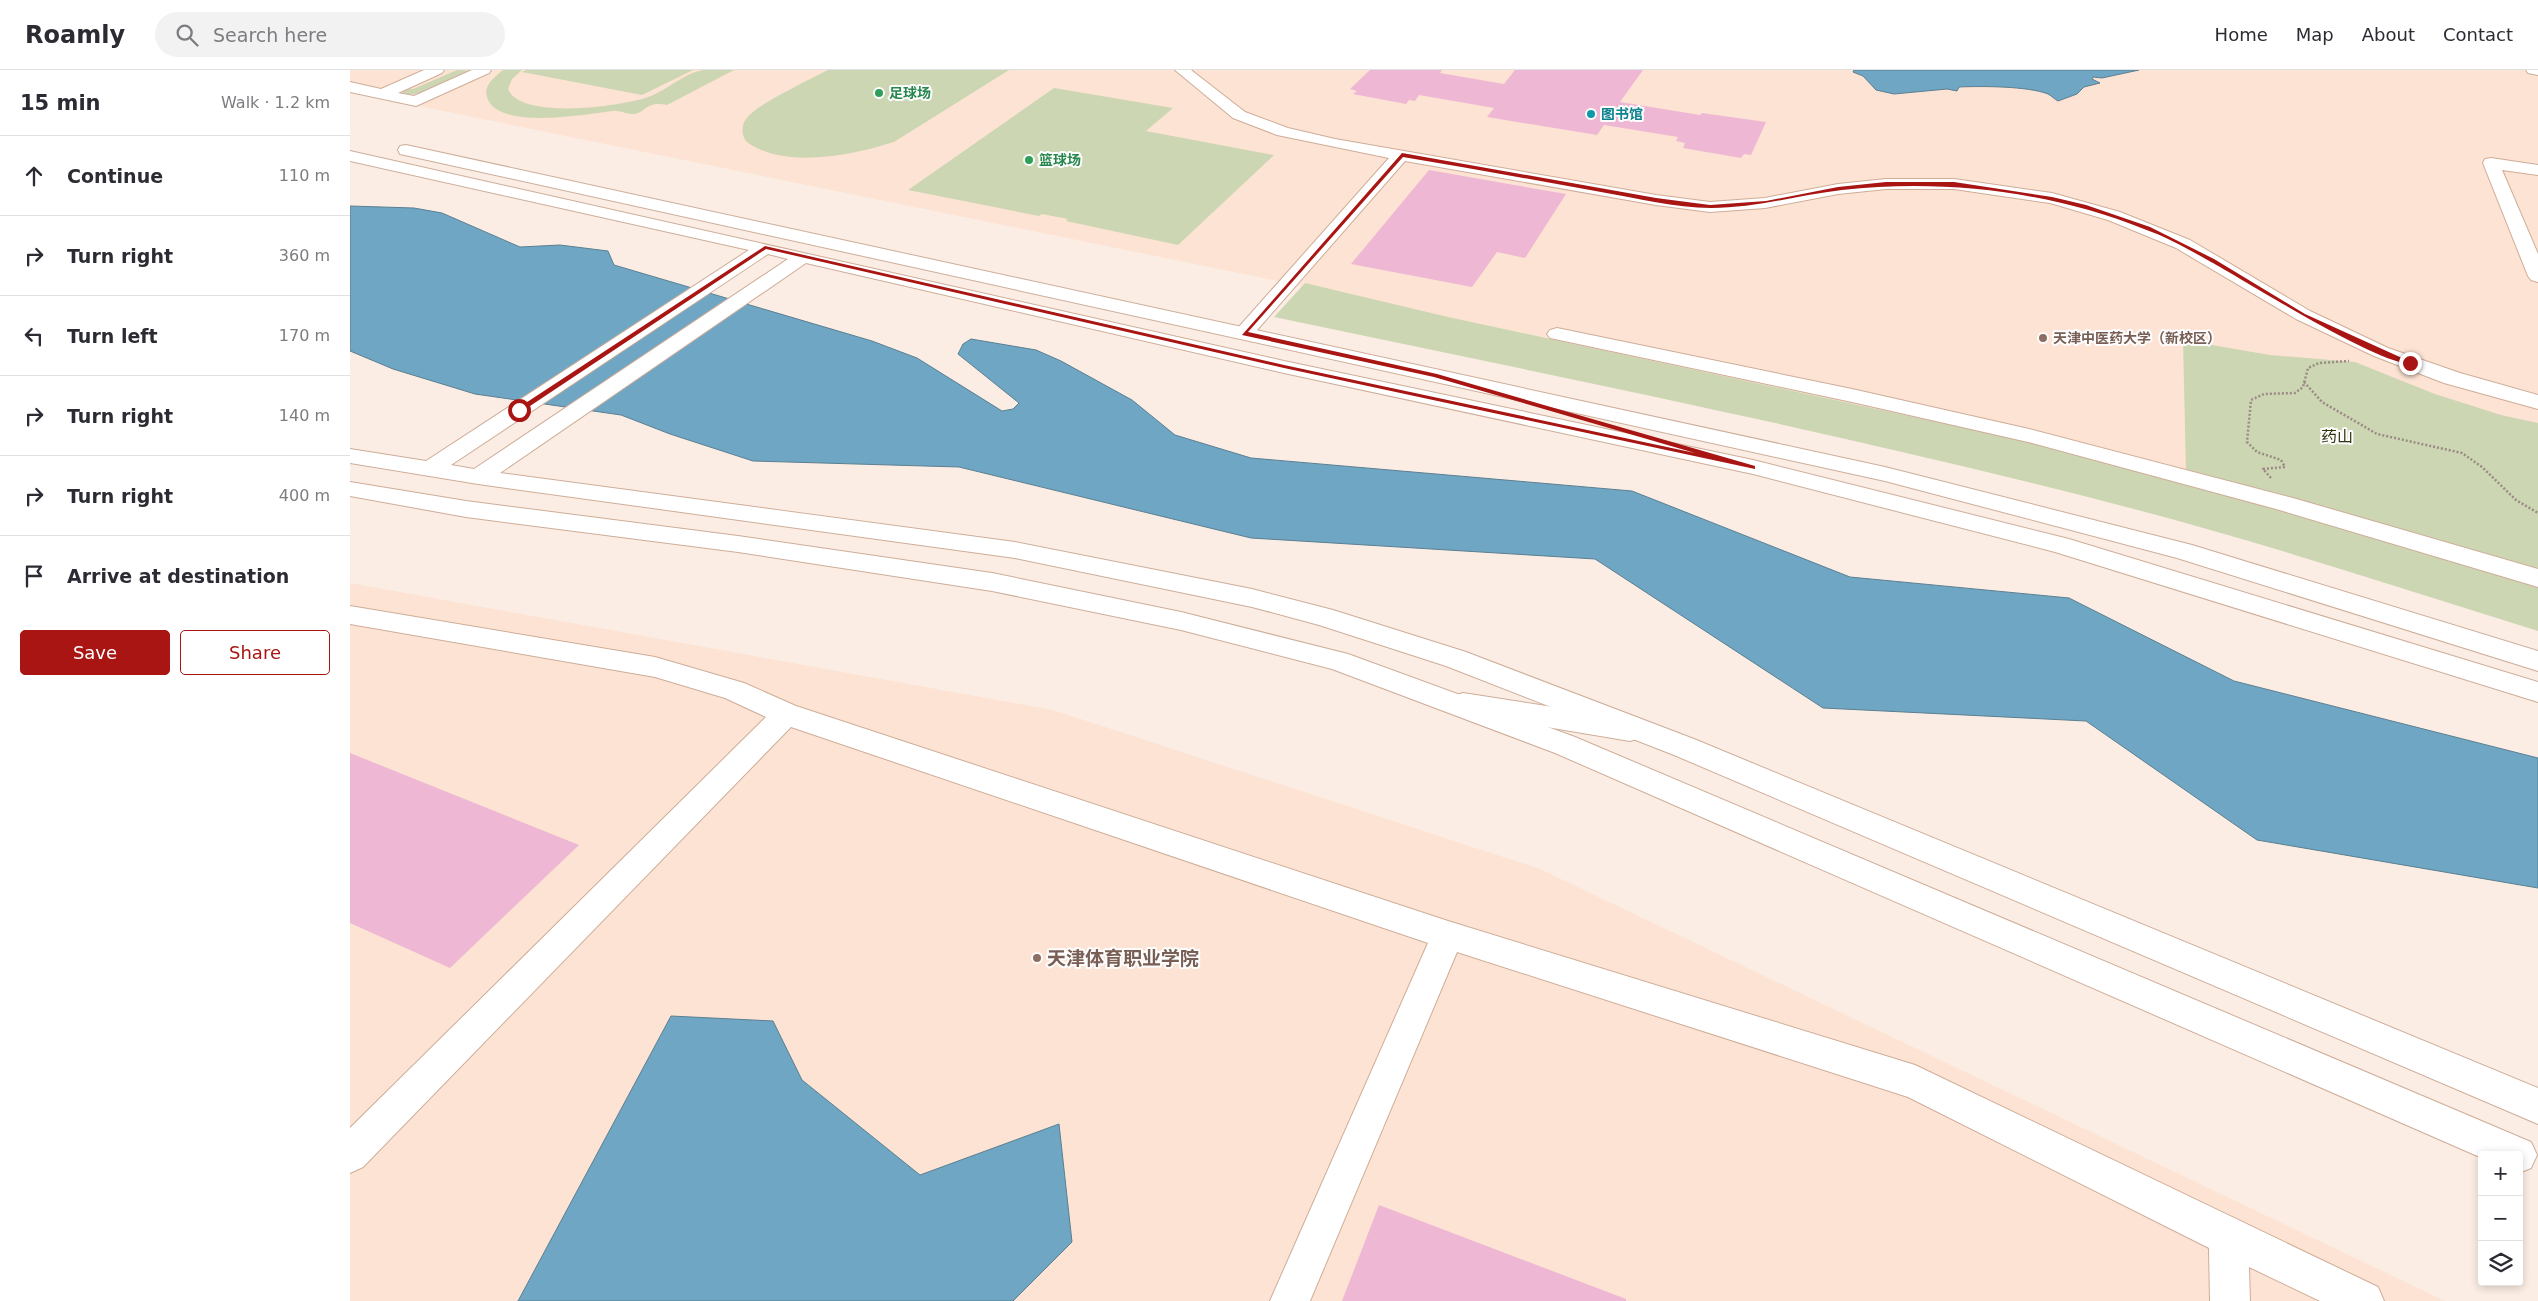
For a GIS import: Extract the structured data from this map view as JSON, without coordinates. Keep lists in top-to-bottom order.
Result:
{
  "parks": ["药山"],
  "places": [
    "足球场",
    "图书馆",
    "篮球场",
    "天津中医药大学（新校区）",
    "天津体育职业学院"
  ],
  "page": {
    "header": "Roamly",
    "search": "Search here",
    "nav": [
      "Home",
      "Map",
      "About",
      "Contact"
    ],
    "heading": ["15 min", "Walk · 1.2 km"],
    "list": [
      ["Continue", "110 m"],
      ["Turn right", "360 m"],
      ["Turn left", "170 m"],
      ["Turn right", "140 m"],
      ["Turn right", "400 m"],
      "Arrive at destination"
    ],
    "buttons": ["Save", "Share"],
    "map_buttons": ["+", "−"]
  }
}
